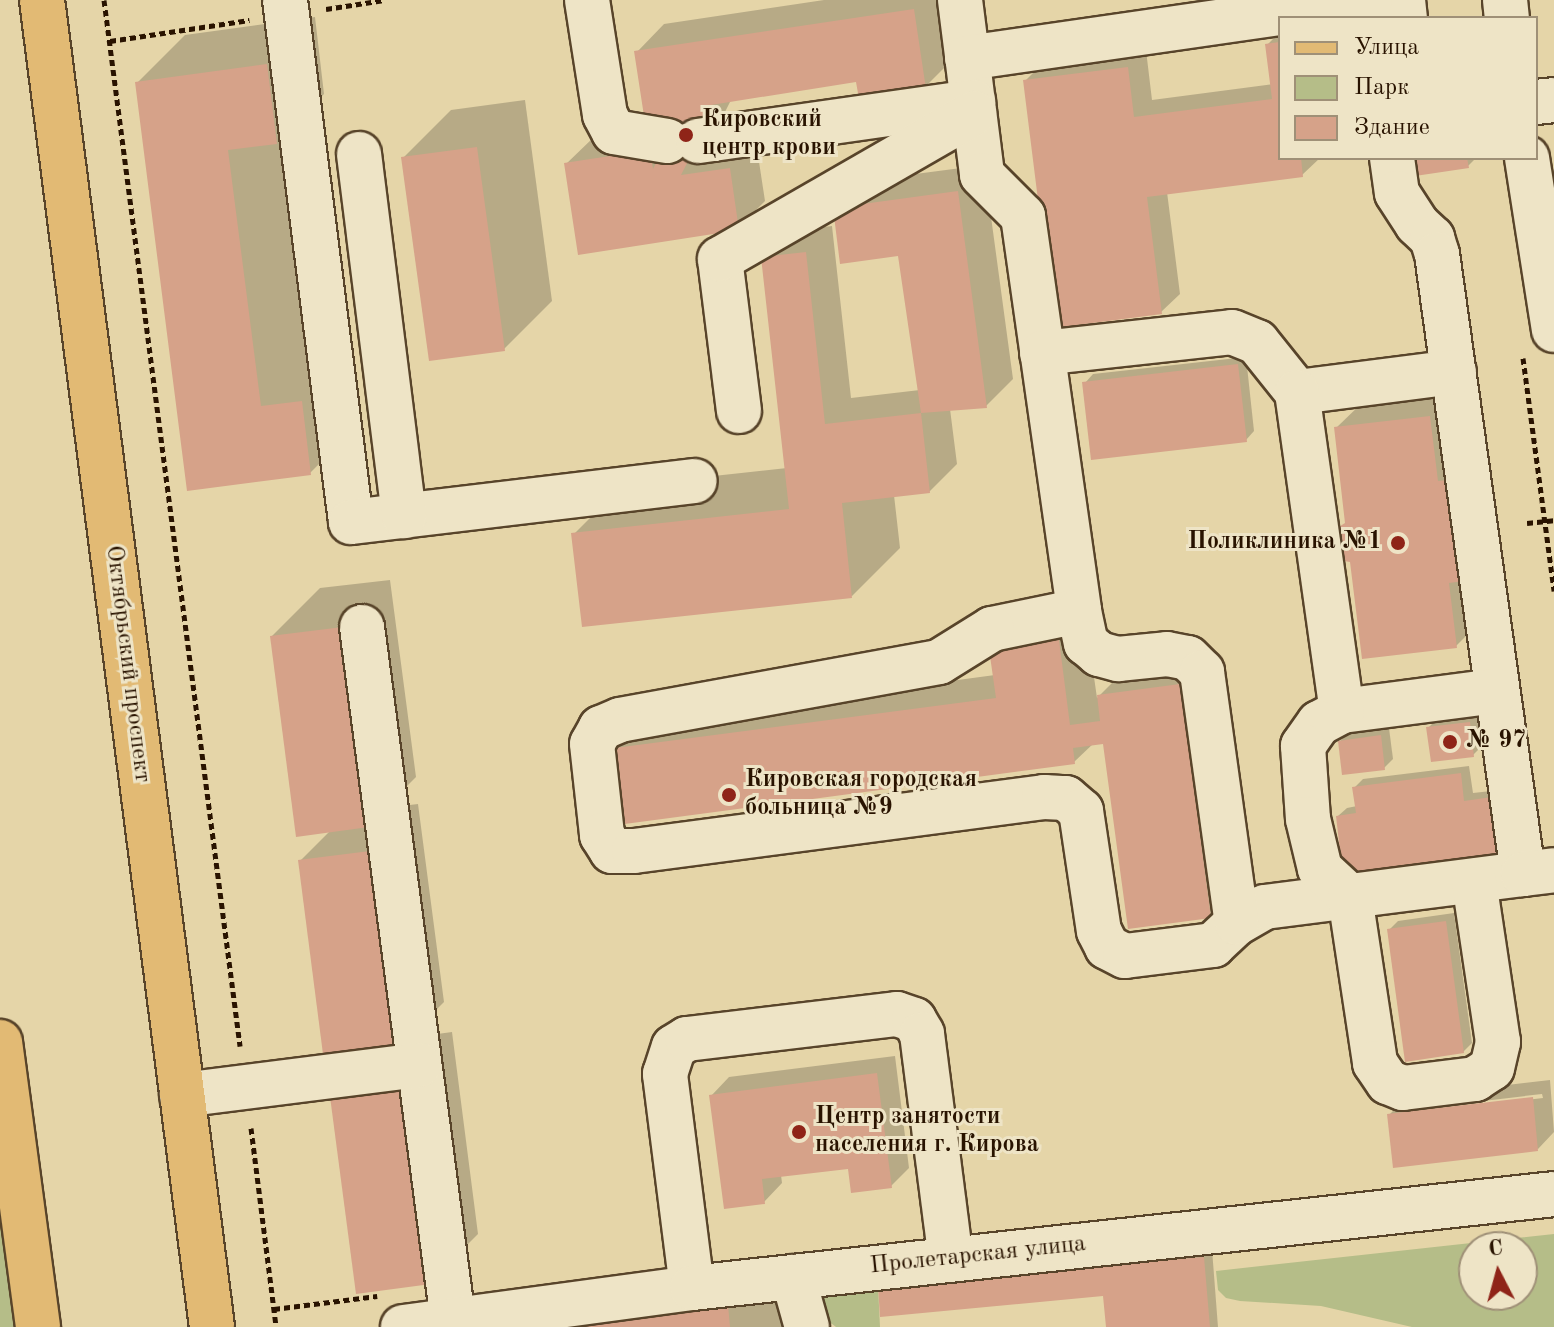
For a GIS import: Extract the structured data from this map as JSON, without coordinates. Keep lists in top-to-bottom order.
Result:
{
  "streets": {
    "main road": ["Октябрьский проспект"],
    "street": ["Пролетарская улица"]
  },
  "places": [
    "Кировский центр крови",
    "Поликлиника №1",
    "№ 97",
    "Кировская городская больница №9",
    "Центр занятости населения г. Кирова"
  ],
  "legend": ["Улица", "Парк", "Здание"],
  "north": "top"
}
